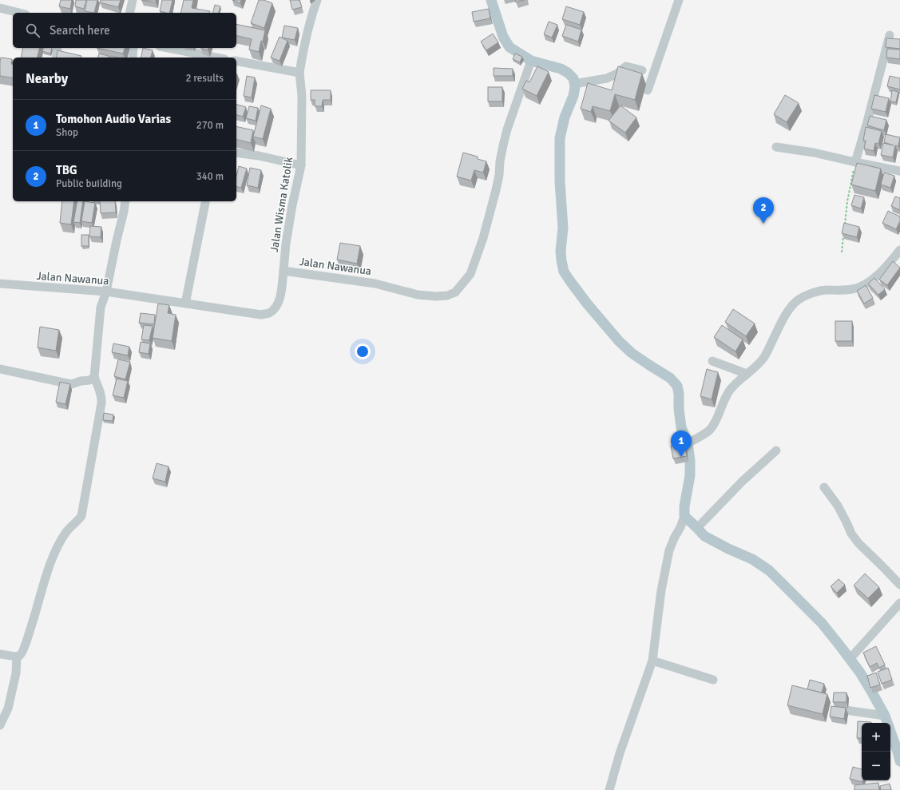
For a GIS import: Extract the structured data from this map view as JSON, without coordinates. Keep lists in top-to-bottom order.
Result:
{
  "streets": {
    "street": ["Jalan Wisma Katolik", "Jalan Nawanua"]
  },
  "crossings": [
    ["Jalan Wisma Katolik", "Jalan Nawanua"]
  ],
  "page": {
    "search": "Search here",
    "heading": ["Nearby", "2 results"],
    "list": [
      {
        "mark": "1",
        "name": "Tomohon Audio Varias",
        "note": "Shop",
        "value": "270 m"
      },
      {
        "mark": "2",
        "name": "TBG",
        "note": "Public building",
        "value": "340 m"
      }
    ],
    "pins": ["2", "1"],
    "map_buttons": ["+", "−"]
  }
}
